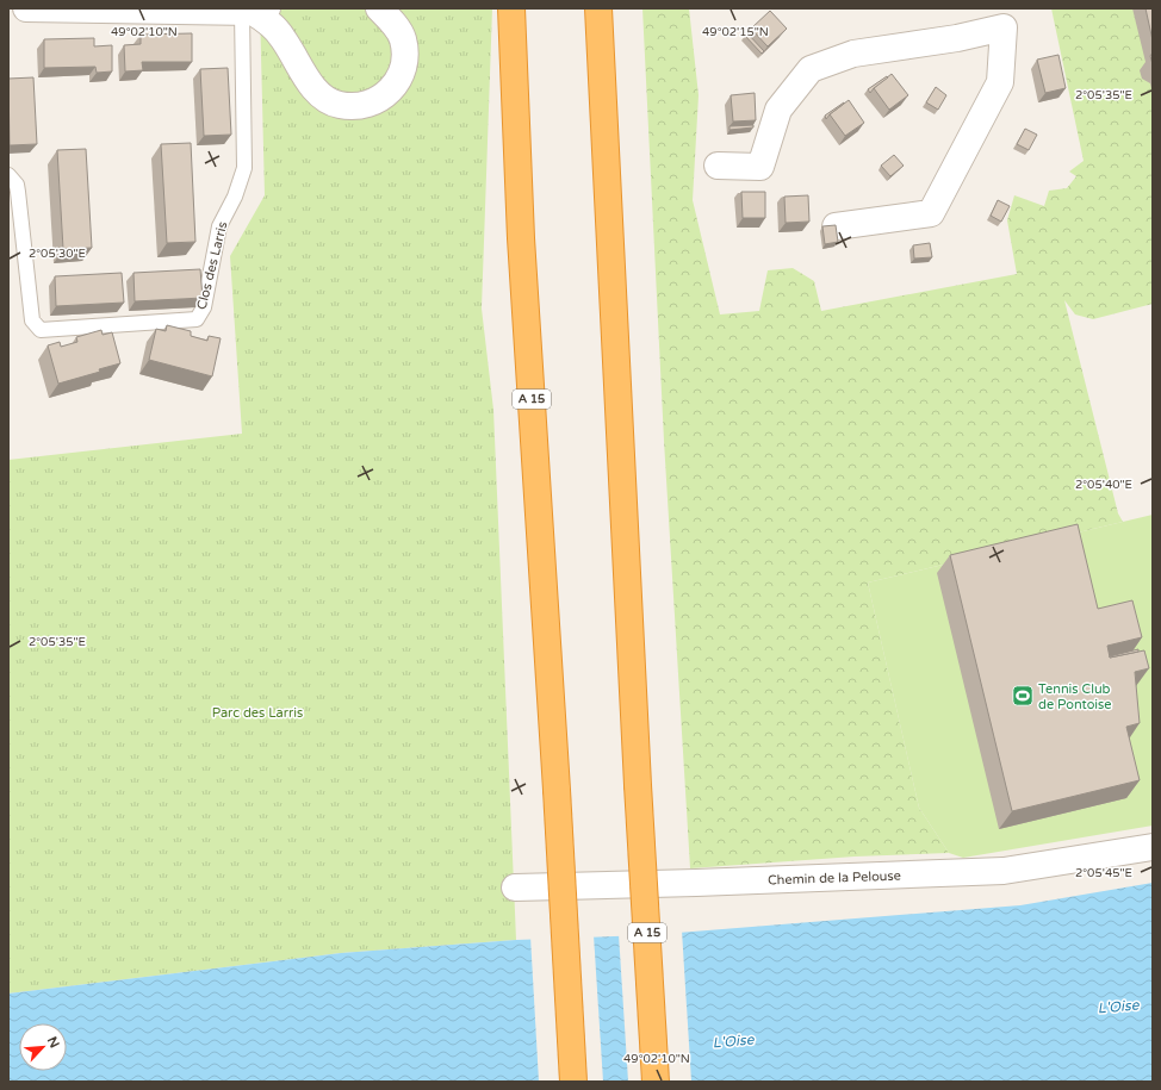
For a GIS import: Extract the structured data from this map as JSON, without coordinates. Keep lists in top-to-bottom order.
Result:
{
  "streets": {
    "highway": ["A 15"],
    "street": ["Chemin de la Pelouse"],
    "lane": ["Clos des Larris"]
  },
  "water": ["L'Oise"],
  "parks": ["Parc des Larris"],
  "places": {
    "sports": ["Tennis Club de Pontoise"]
  },
  "north": "top right",
  "coordinates": [
    "49°02'10\"N",
    "49°02'15\"N",
    "2°05'35\"E",
    "2°05'30\"E",
    "2°05'40\"E",
    "2°05'45\"E"
  ]
}
